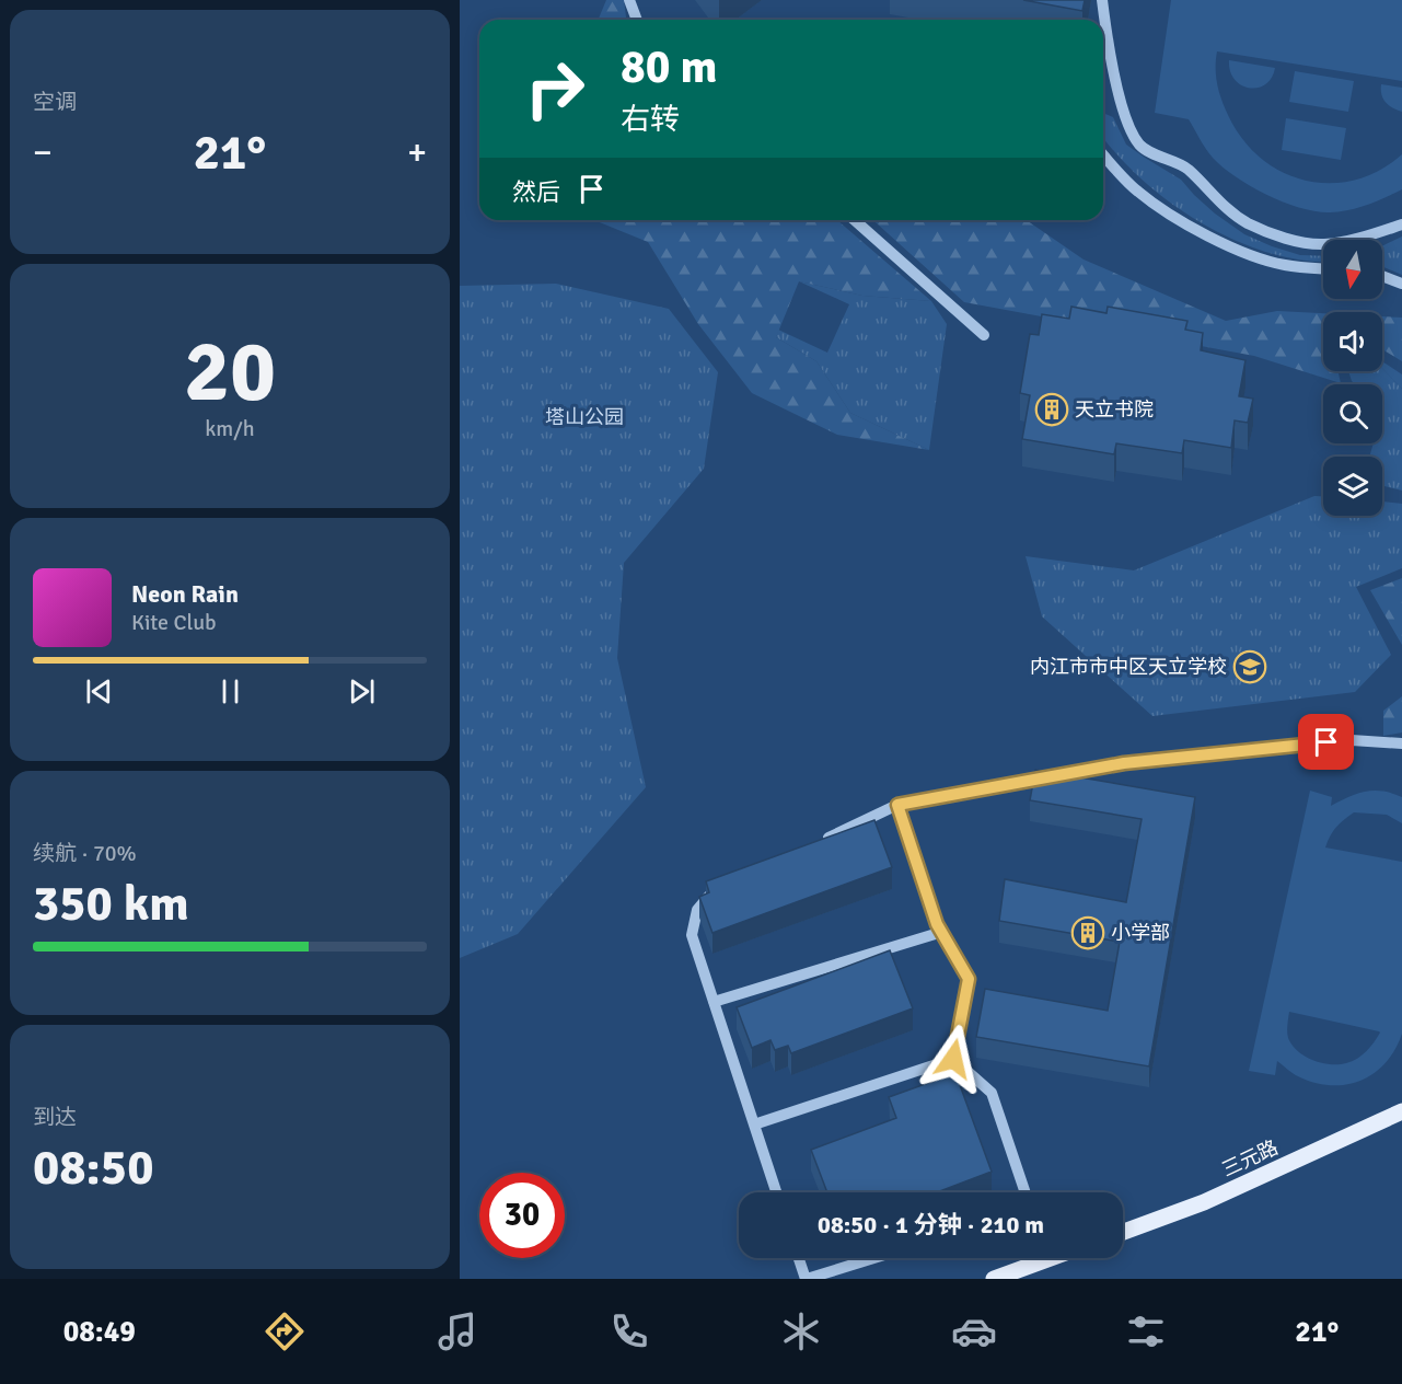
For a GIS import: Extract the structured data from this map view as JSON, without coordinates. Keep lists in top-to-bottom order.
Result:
{
  "streets": {
    "main road": ["三元路"]
  },
  "parks": ["塔山公园"],
  "places": {
    "building": ["天立书院", "小学部"],
    "school or university": ["内江市市中区天立学校"]
  },
  "north": "bottom",
  "page": {
    "tile": [
      "空调",
      ["20", "km/h"],
      ["续航 · 70%", "350 km"],
      ["到达", "08:50"]
    ],
    "turn": ["80 m", "右转"],
    "heat": ["−", "21°", "+"],
    "then": "然后",
    "song": ["Neon Rain", "Kite Club"],
    "limit": "30",
    "trip": "08:50 · 1 分钟 · 210 m",
    "tabs": ["08:49", "21°"]
  }
}
